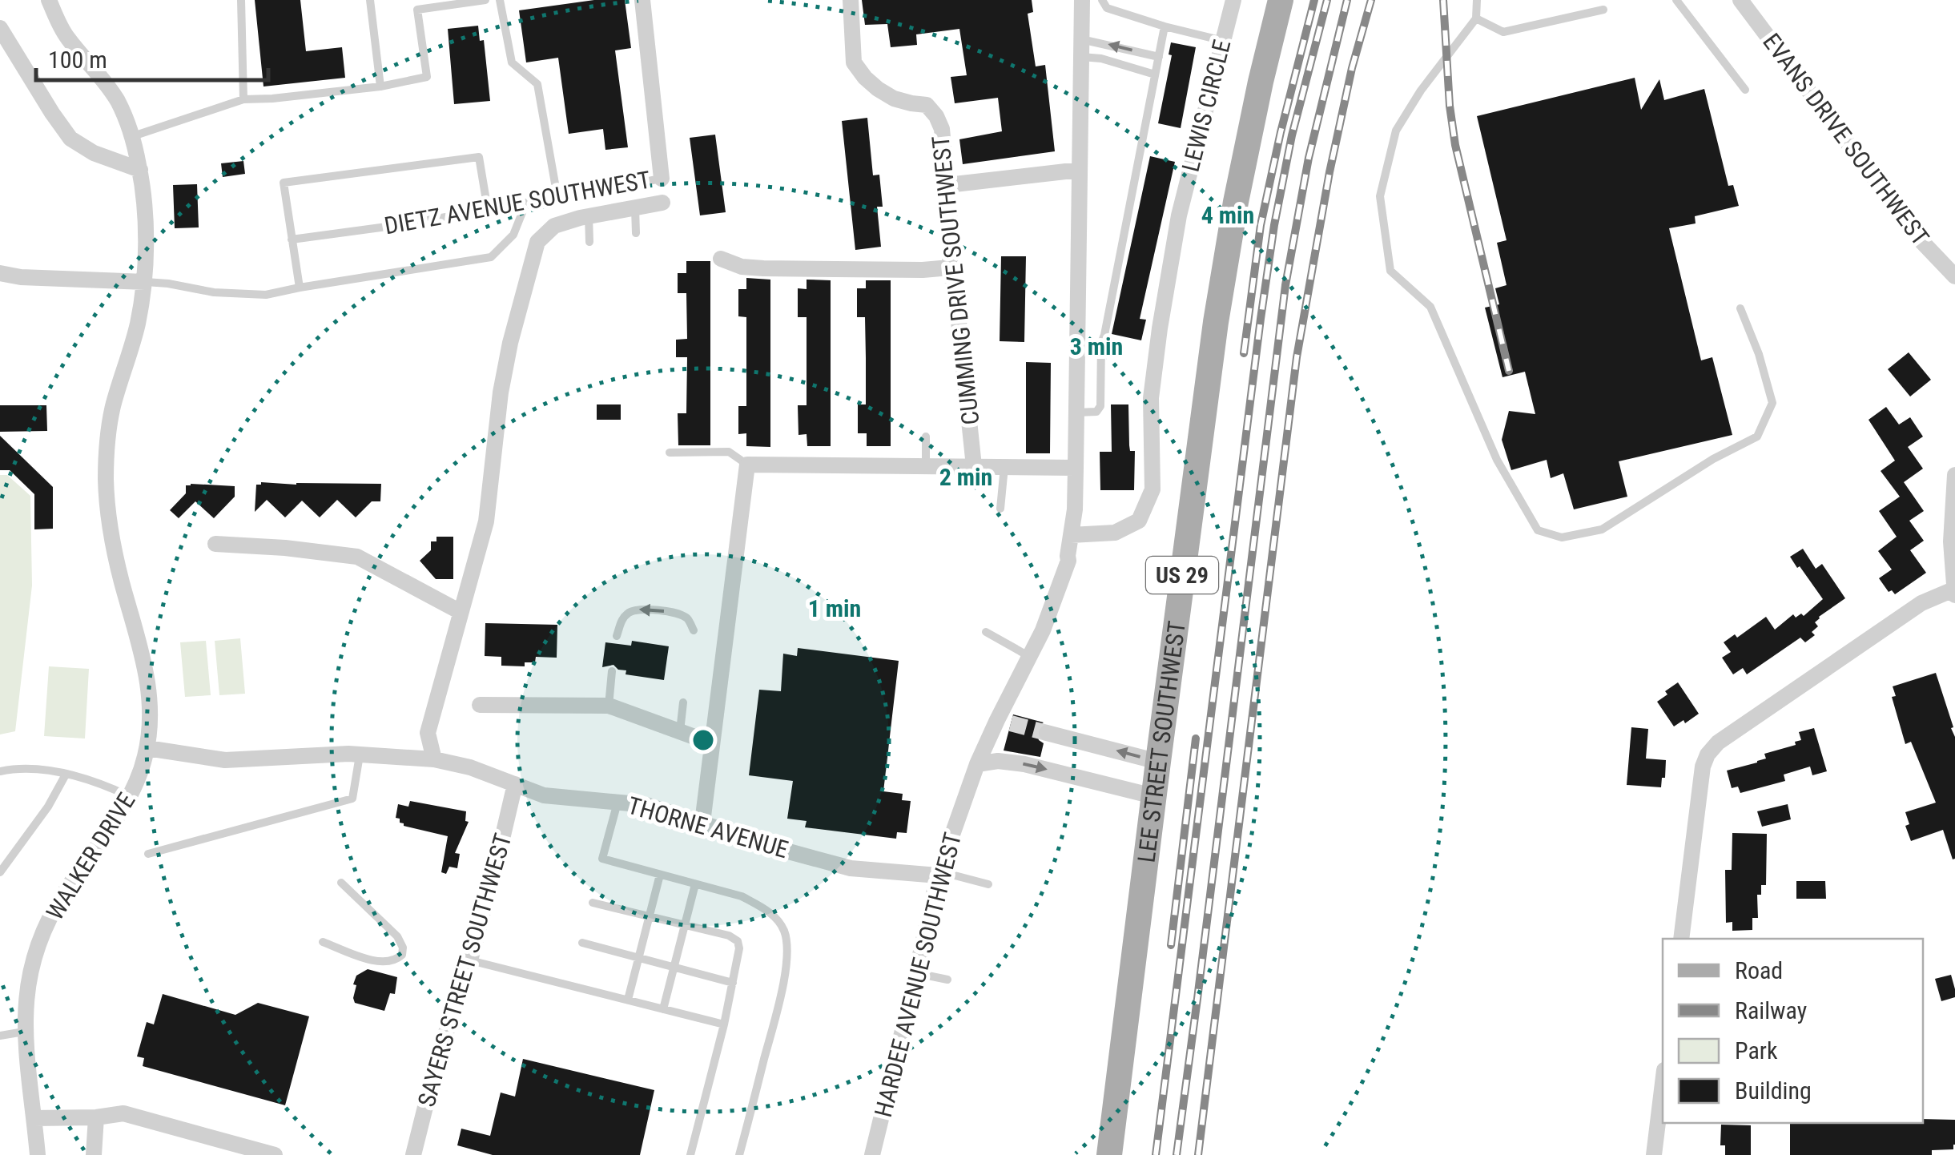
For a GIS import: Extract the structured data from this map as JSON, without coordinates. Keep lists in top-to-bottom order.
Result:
{
  "streets": {
    "main road": ["US 29", "LEE STREET SOUTHWEST"],
    "street": [
      "LEWIS CIRCLE",
      "EVANS DRIVE SOUTHWEST",
      "DIETZ AVENUE SOUTHWEST",
      "CUMMING DRIVE SOUTHWEST",
      "THORNE AVENUE",
      "WALKER DRIVE",
      "SAYERS STREET SOUTHWEST",
      "HARDEE AVENUE SOUTHWEST"
    ]
  },
  "crossings": [
    ["LEWIS CIRCLE", "HARDEE AVENUE SOUTHWEST"],
    ["THORNE AVENUE", "WALKER DRIVE"],
    ["THORNE AVENUE", "SAYERS STREET SOUTHWEST"],
    ["THORNE AVENUE", "HARDEE AVENUE SOUTHWEST"]
  ],
  "legend": [
    "Road",
    "Railway",
    "Park",
    "Building"
  ],
  "scale_bar": "100 m",
  "rings": [
    "4 min",
    "3 min",
    "2 min",
    "1 min"
  ]
}
